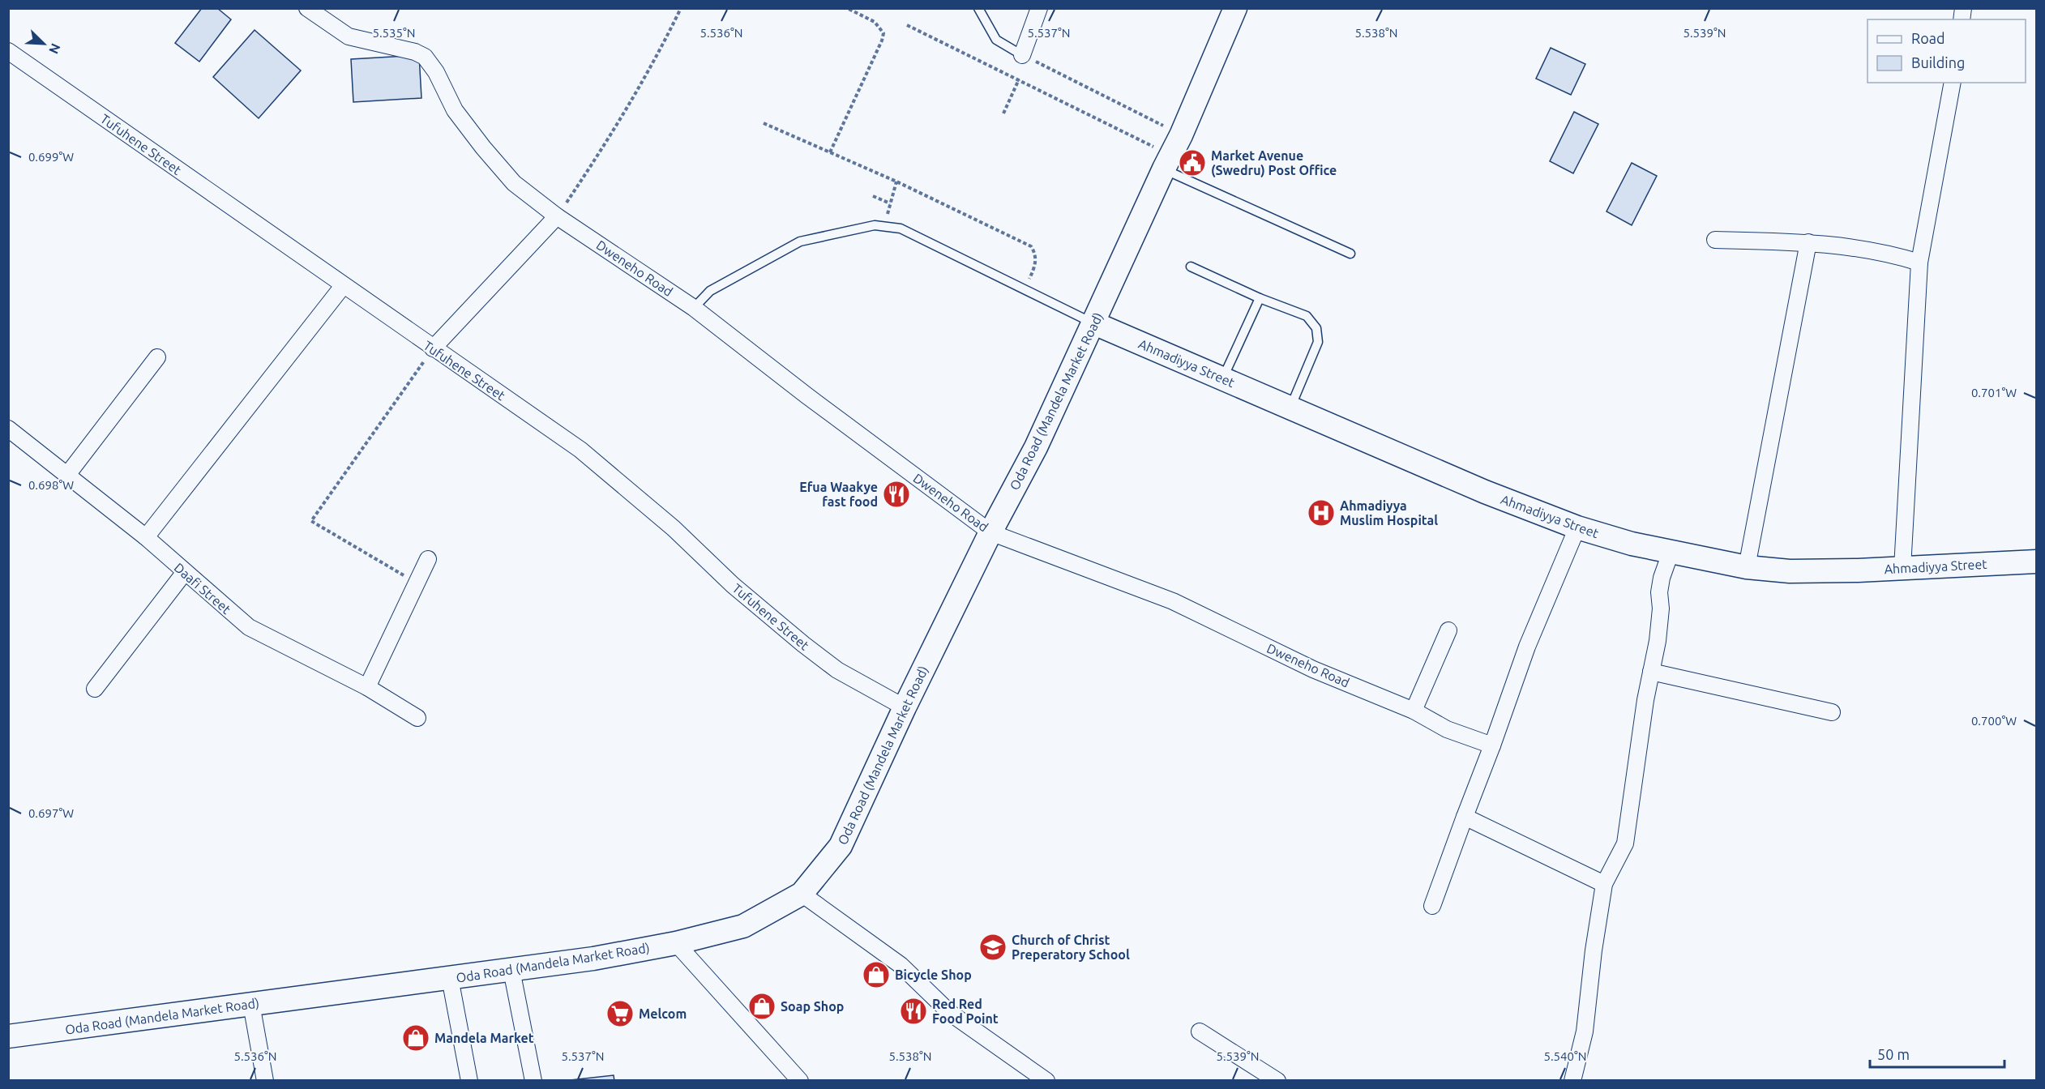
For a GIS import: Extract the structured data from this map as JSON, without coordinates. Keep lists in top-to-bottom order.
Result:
{
  "streets": {
    "street": [
      "Tufuhene Street",
      "Dweneho Road",
      "Ahmadiyya Street",
      "Oda Road (Mandela Market Road)",
      "Daafi Street"
    ]
  },
  "crossings": [
    ["Tufuhene Street", "Oda Road (Mandela Market Road)"],
    ["Dweneho Road", "Oda Road (Mandela Market Road)"],
    ["Ahmadiyya Street", "Oda Road (Mandela Market Road)"]
  ],
  "places": {
    "public building": ["Market Avenue (Swedru) Post Office"],
    "restaurant": ["Efua Waakye fast food", "Red Red Food Point"],
    "hospital": ["Ahmadiyya Muslim Hospital"],
    "school or university": ["Church of Christ Preperatory School"],
    "shop": ["Bicycle Shop", "Soap Shop", "Mandela Market"],
    "supermarket": ["Melcom"]
  },
  "legend": ["Road", "Building"],
  "scale_bar": "50 m",
  "north": "bottom right",
  "coordinates": [
    "5.535°N",
    "5.536°N",
    "5.537°N",
    "5.538°N",
    "5.539°N",
    "0.699°W",
    "0.701°W",
    "0.698°W",
    "0.700°W",
    "0.697°W",
    "5.540°N"
  ]
}
